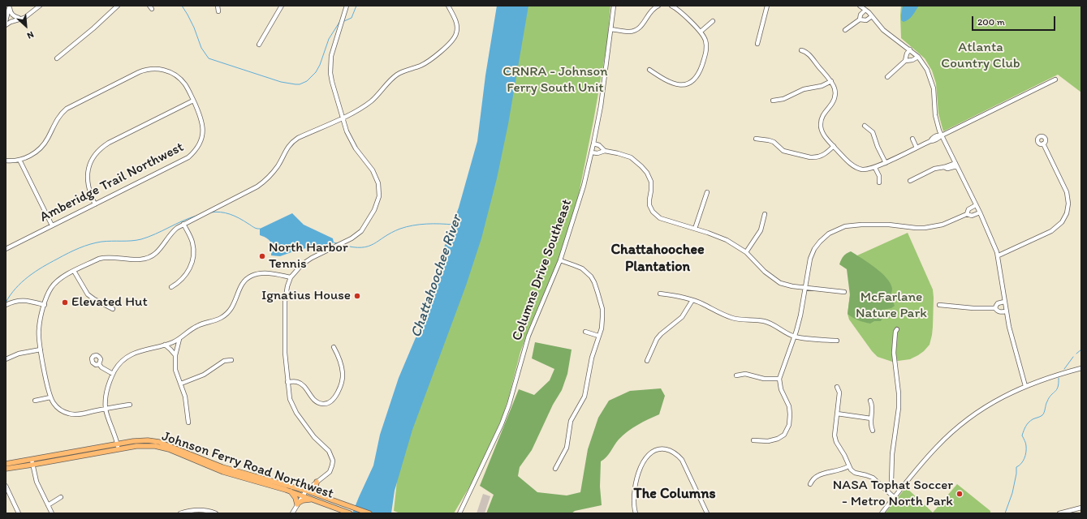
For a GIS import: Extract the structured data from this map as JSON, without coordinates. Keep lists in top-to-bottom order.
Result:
{
  "streets": {
    "main road": ["Johnson Ferry Road Northwest"],
    "street": ["Amberidge Trail Northwest", "Columns Drive Southeast"]
  },
  "districts": ["Chattahoochee Plantation", "The Columns"],
  "water": ["Chattahoochee River"],
  "parks": ["Atlanta Country Club", "CRNRA - Johnson Ferry South Unit", "McFarlane Nature Park"],
  "places": [
    "North Harbor Tennis",
    "Ignatius House",
    "Elevated Hut",
    "NASA Tophat Soccer - Metro North Park"
  ],
  "scale_bar": "200 m",
  "north": "bottom right"
}
